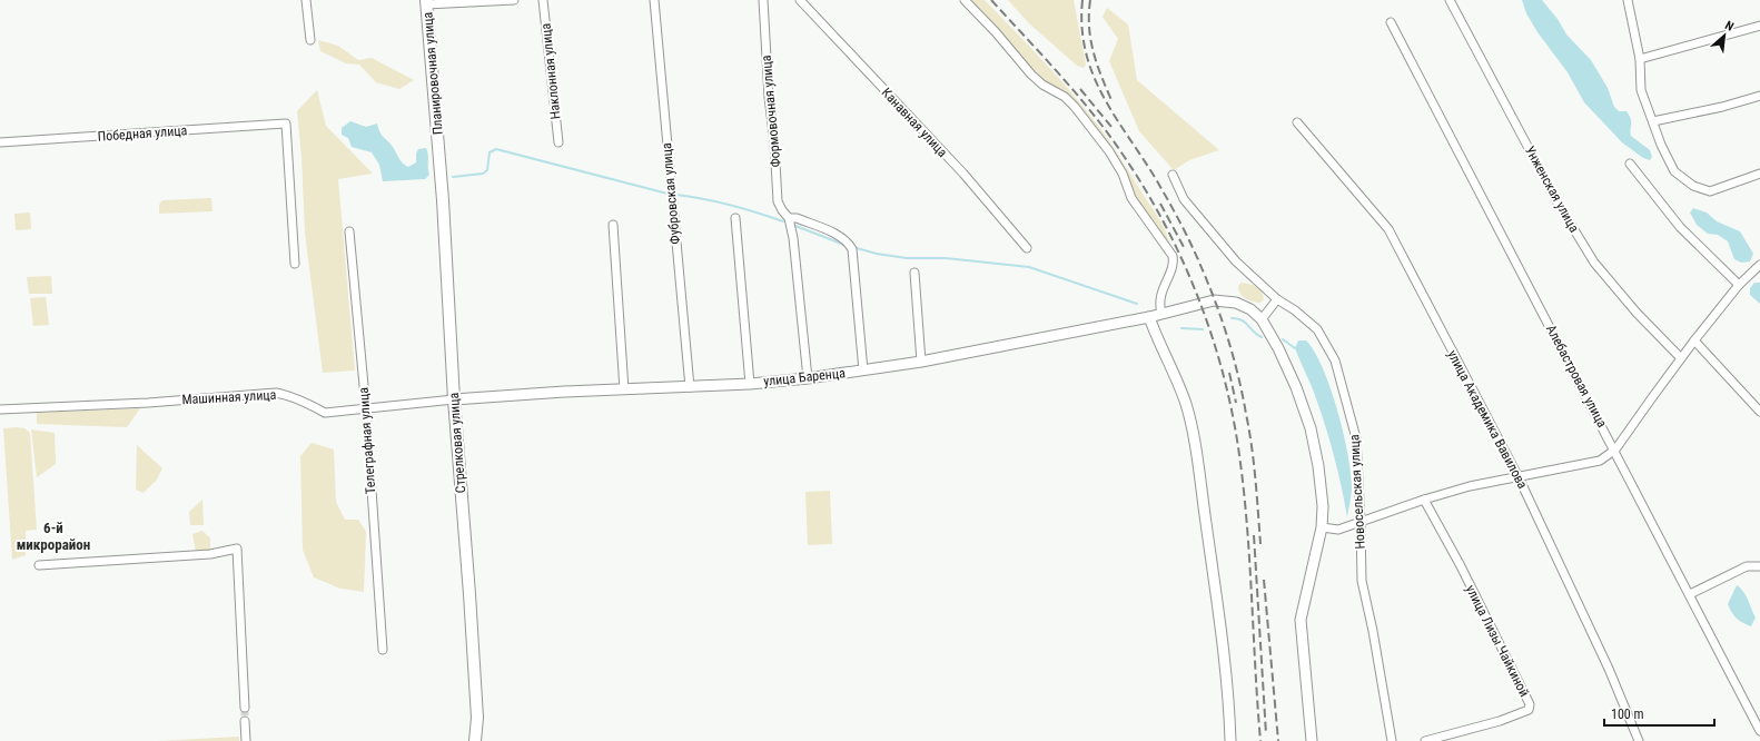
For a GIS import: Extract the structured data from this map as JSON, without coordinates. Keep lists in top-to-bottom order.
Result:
{
  "streets": {
    "main road": ["Планировочная улица", "Стрелковая улица"],
    "street": [
      "Наклонная улица",
      "Формовочная улица",
      "Канавная улица",
      "Победная улица",
      "Унженская улица",
      "Фубровская улица",
      "Алебастровая улица",
      "улица Баренца",
      "Машинная улица",
      "улица Академика Вавилова",
      "Телеграфная улица",
      "Новосельская улица",
      "улица Лизы Чайкиной"
    ]
  },
  "crossings": [
    ["Планировочная улица", "Стрелковая улица"],
    ["Формовочная улица", "улица Баренца"],
    ["Фубровская улица", "улица Баренца"],
    ["улица Баренца", "Машинная улица"],
    ["улица Баренца", "Стрелковая улица"],
    ["Машинная улица", "Телеграфная улица"],
    ["Машинная улица", "Стрелковая улица"]
  ],
  "districts": ["6-й микрорайон"],
  "scale_bar": "100 m",
  "north": "top right"
}
